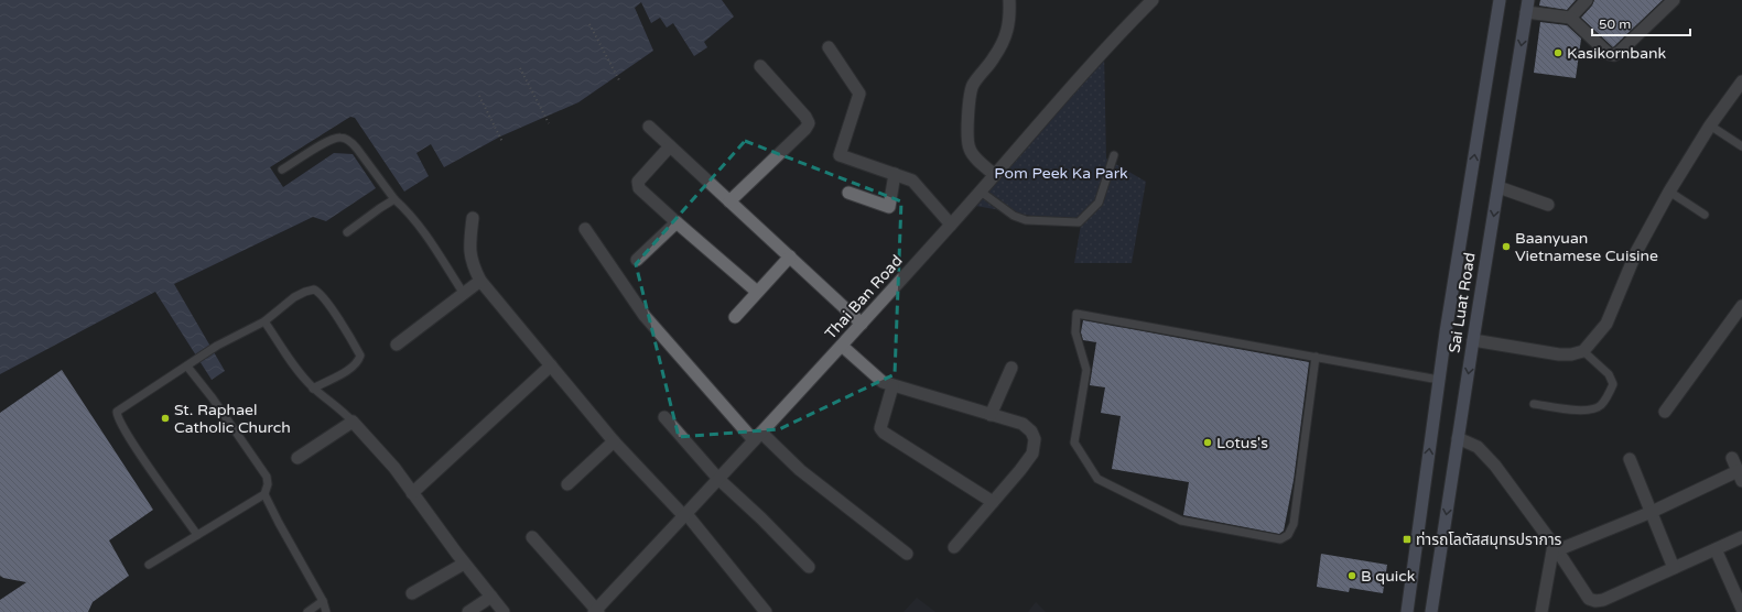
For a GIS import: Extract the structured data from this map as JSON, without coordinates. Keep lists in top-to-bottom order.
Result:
{
  "streets": {
    "main road": ["Sai Luat Road"],
    "street": ["Thai Ban Road"]
  },
  "parks": ["Pom Peek Ka Park"],
  "places": {
    "other": [
      "Kasikornbank",
      "Baanyuan Vietnamese Cuisine",
      "St. Raphael Catholic Church",
      "Lotus's",
      "B quick"
    ],
    "transit": ["ท่ารถโลตัสสมุทรปราการ"]
  },
  "scale_bar": "50 m"
}
